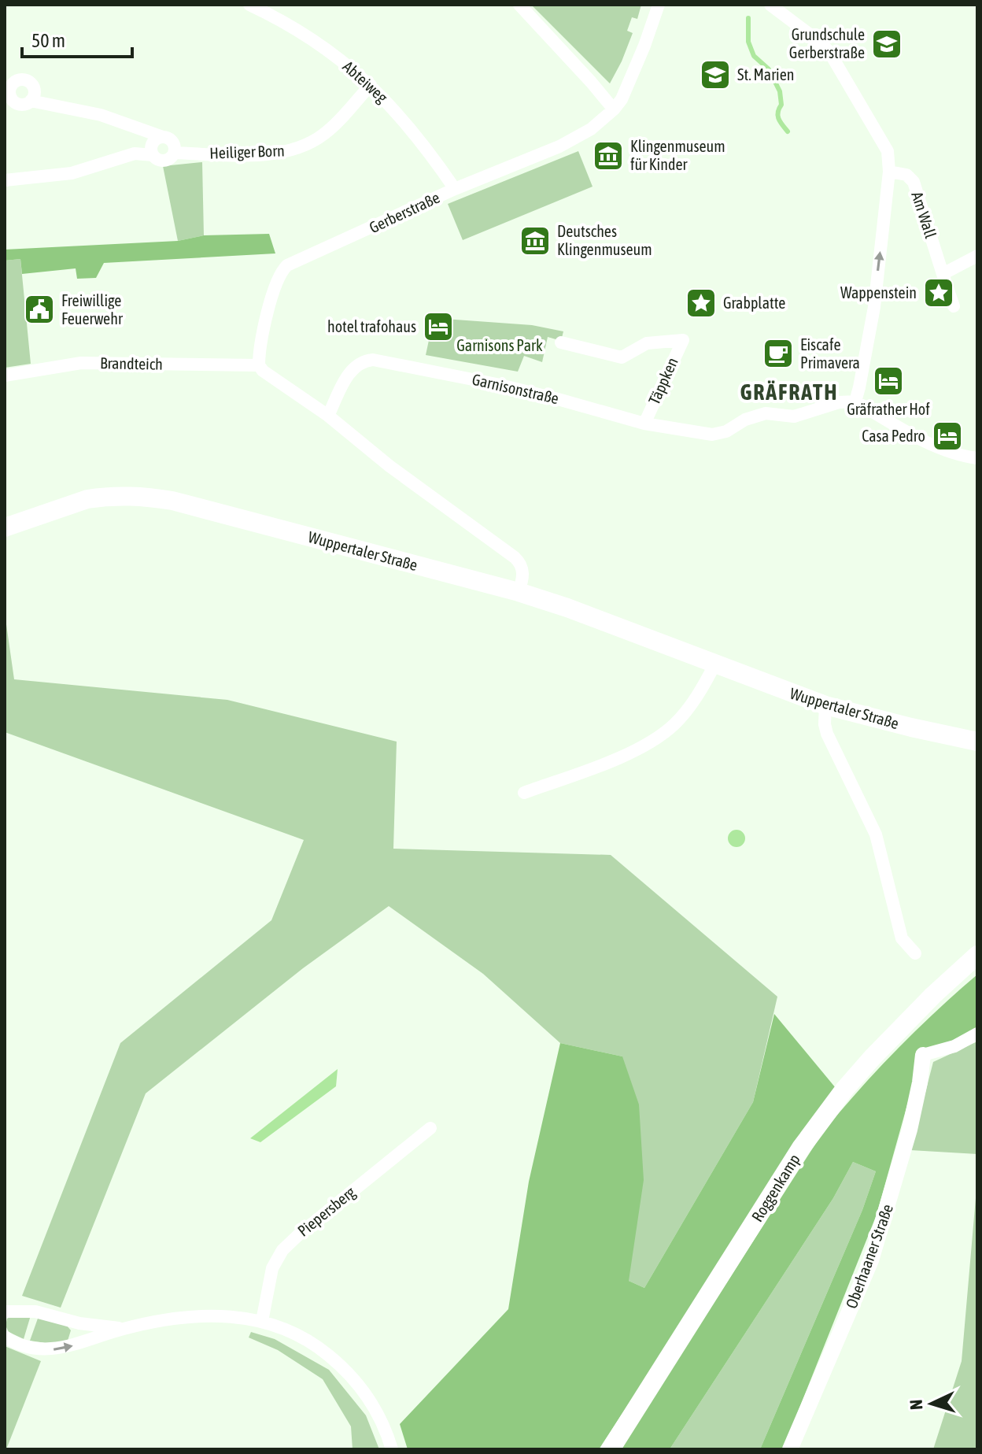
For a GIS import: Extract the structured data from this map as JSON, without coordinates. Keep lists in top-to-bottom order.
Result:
{
  "streets": {
    "main road": ["Wuppertaler Straße", "Roggenkamp"],
    "street": [
      "Abteiweg",
      "Heiliger Born",
      "Gerberstraße",
      "Am Wall",
      "Brandteich",
      "Täppken",
      "Garnisonstraße",
      "Piepersberg",
      "Oberhaaner Straße"
    ]
  },
  "crossings": [
    ["Abteiweg", "Heiliger Born"],
    ["Abteiweg", "Gerberstraße"],
    ["Gerberstraße", "Brandteich"],
    ["Täppken", "Garnisonstraße"]
  ],
  "districts": ["GRÄFRATH"],
  "parks": ["Garnisons Park"],
  "places": {
    "school or university": ["Grundschule Gerberstraße", "St. Marien"],
    "museum": ["Klingenmuseum für Kinder", "Deutsches Klingenmuseum"],
    "place": ["Wappenstein", "Grabplatte"],
    "public building": ["Freiwillige Feuerwehr"],
    "hotel": ["hotel trafohaus", "Gräfrather Hof", "Casa Pedro"],
    "cafe": ["Eiscafe Primavera"]
  },
  "scale_bar": "50 m",
  "north": "left"
}
